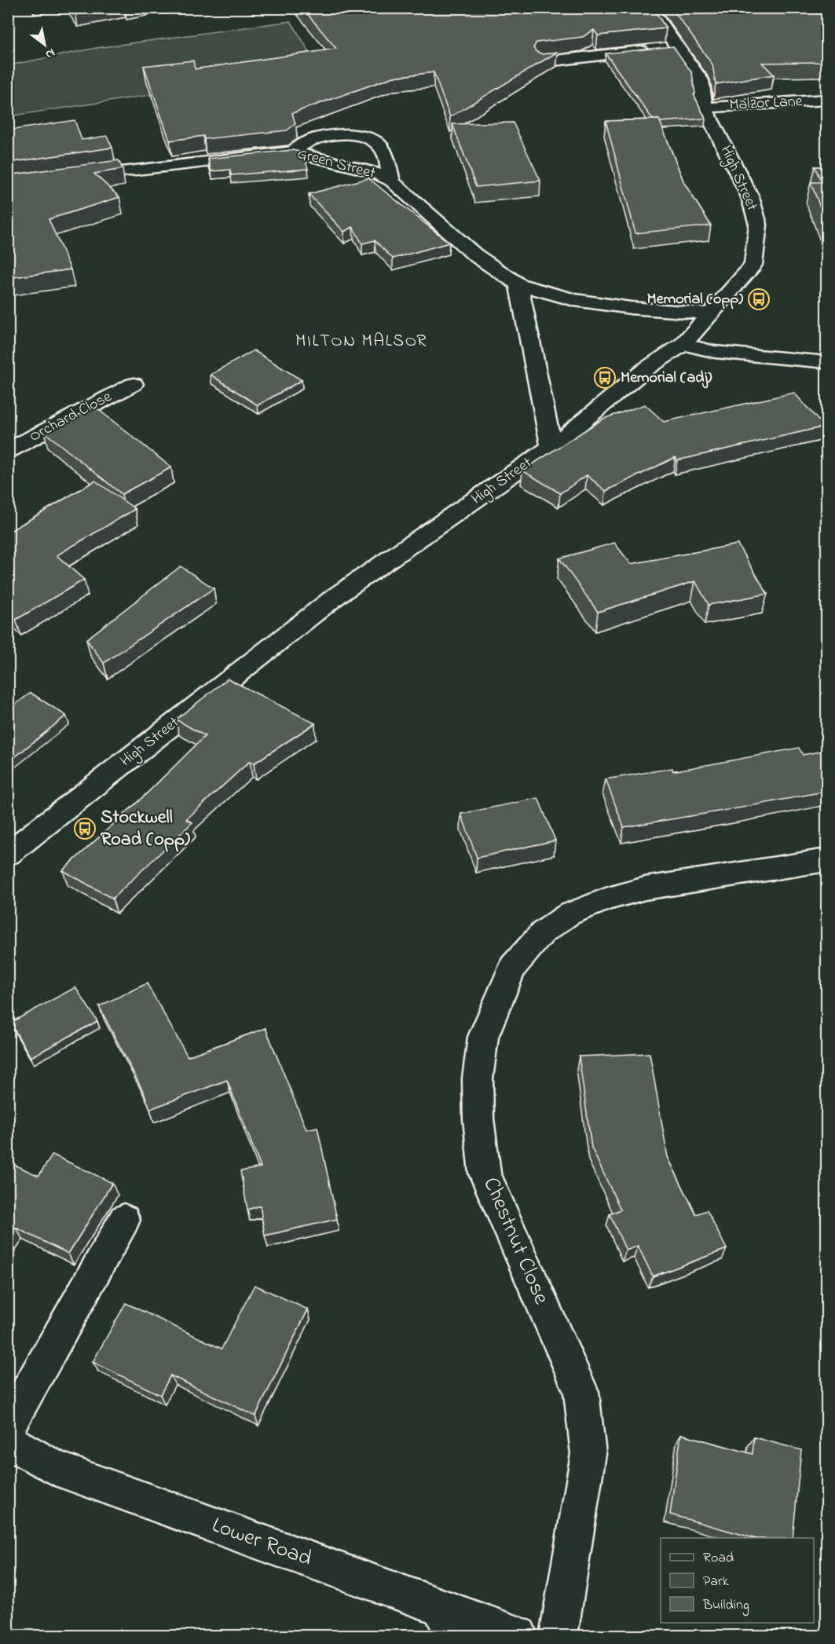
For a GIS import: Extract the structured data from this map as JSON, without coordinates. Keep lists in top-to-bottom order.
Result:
{
  "streets": {
    "street": [
      "Malzor Lane",
      "Green Street",
      "High Street",
      "Orchard Close",
      "Chestnut Close",
      "Lower Road"
    ]
  },
  "crossings": [
    ["Malzor Lane", "High Street"],
    ["Green Street", "High Street"]
  ],
  "districts": ["MILTON MALSOR"],
  "places": {
    "bus stop": ["Memorial (opp)", "Memorial (adj)", "Stockwell Road (opp)"]
  },
  "legend": ["Road", "Park", "Building"],
  "north": "bottom right"
}
